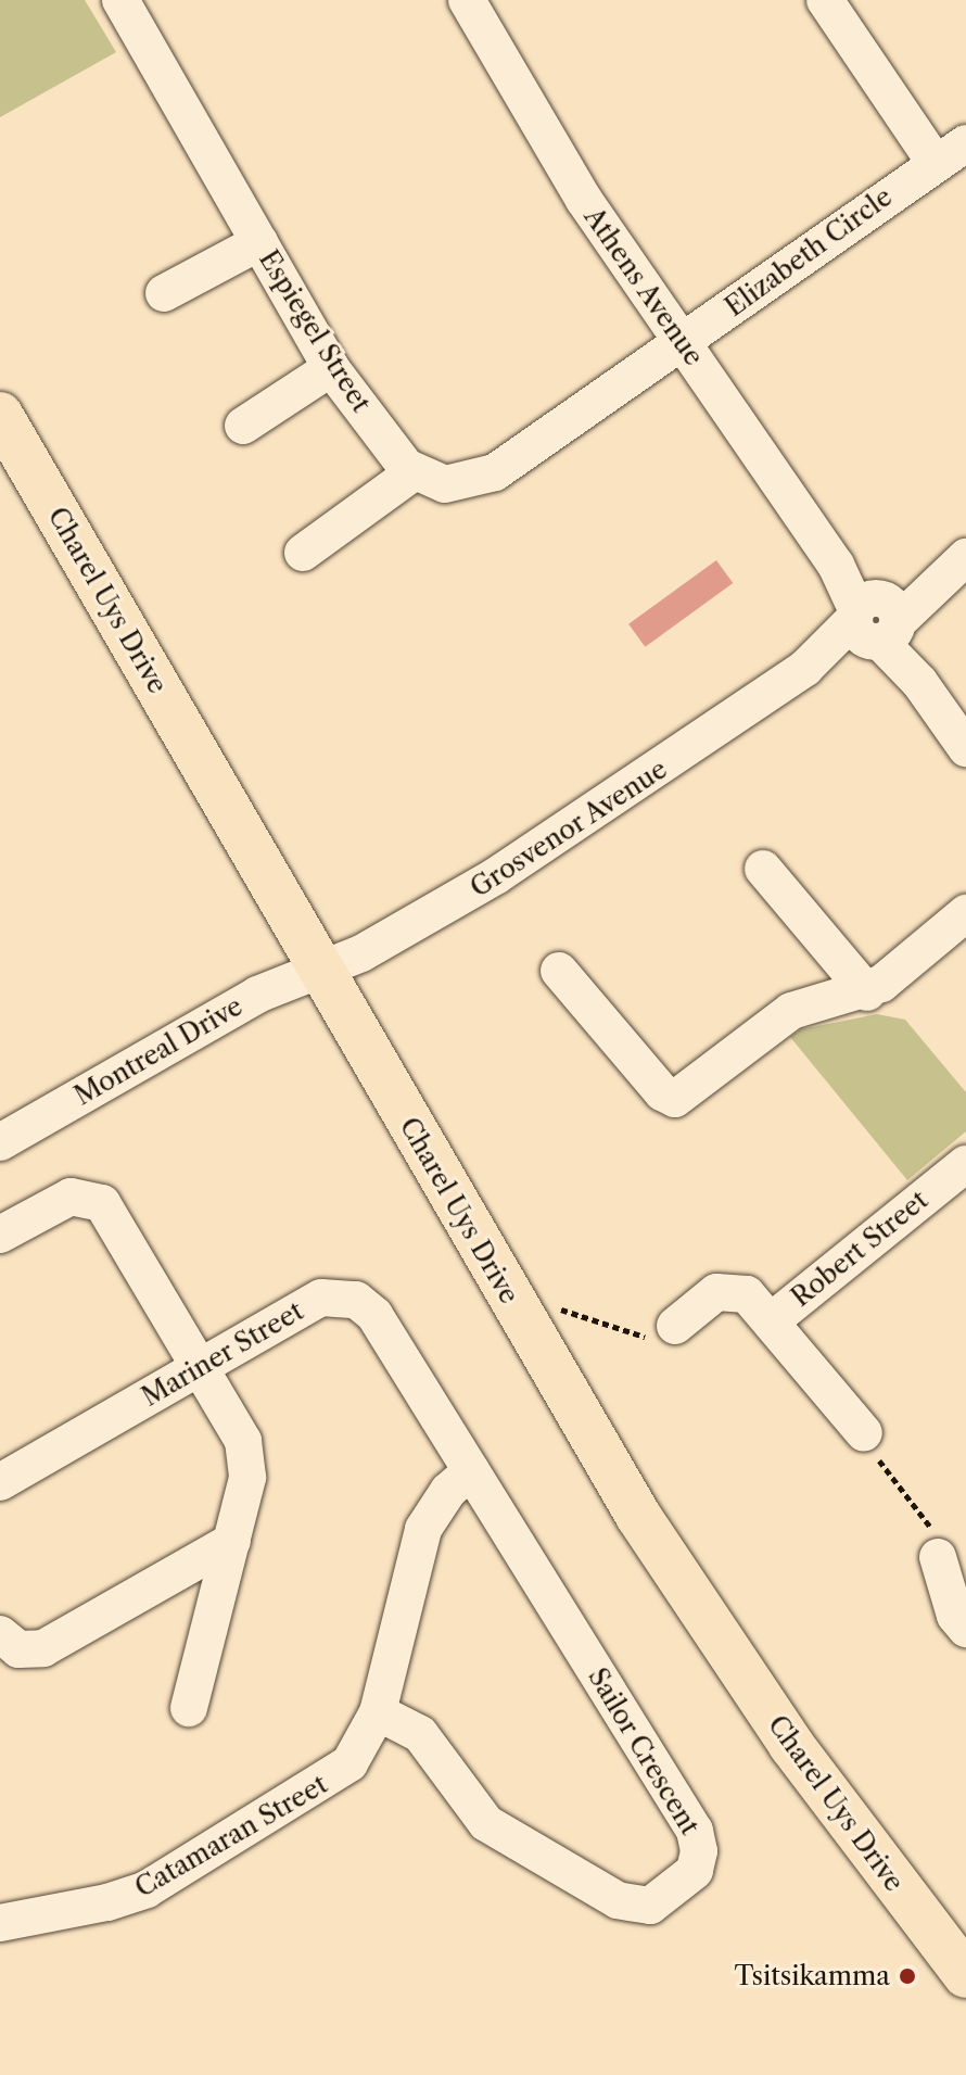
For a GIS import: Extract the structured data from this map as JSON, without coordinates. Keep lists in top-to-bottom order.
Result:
{
  "streets": {
    "main road": ["Charel Uys Drive"],
    "street": [
      "Elizabeth Circle",
      "Athens Avenue",
      "Espiegel Street",
      "Grosvenor Avenue",
      "Montreal Drive",
      "Robert Street",
      "Mariner Street",
      "Sailor Crescent",
      "Catamaran Street"
    ]
  },
  "crossings": [
    ["Elizabeth Circle", "Athens Avenue"],
    ["Athens Avenue", "Grosvenor Avenue"],
    ["Charel Uys Drive", "Grosvenor Avenue"],
    ["Charel Uys Drive", "Montreal Drive"],
    ["Grosvenor Avenue", "Montreal Drive"],
    ["Mariner Street", "Sailor Crescent"],
    ["Sailor Crescent", "Catamaran Street"]
  ],
  "places": ["Tsitsikamma"]
}
